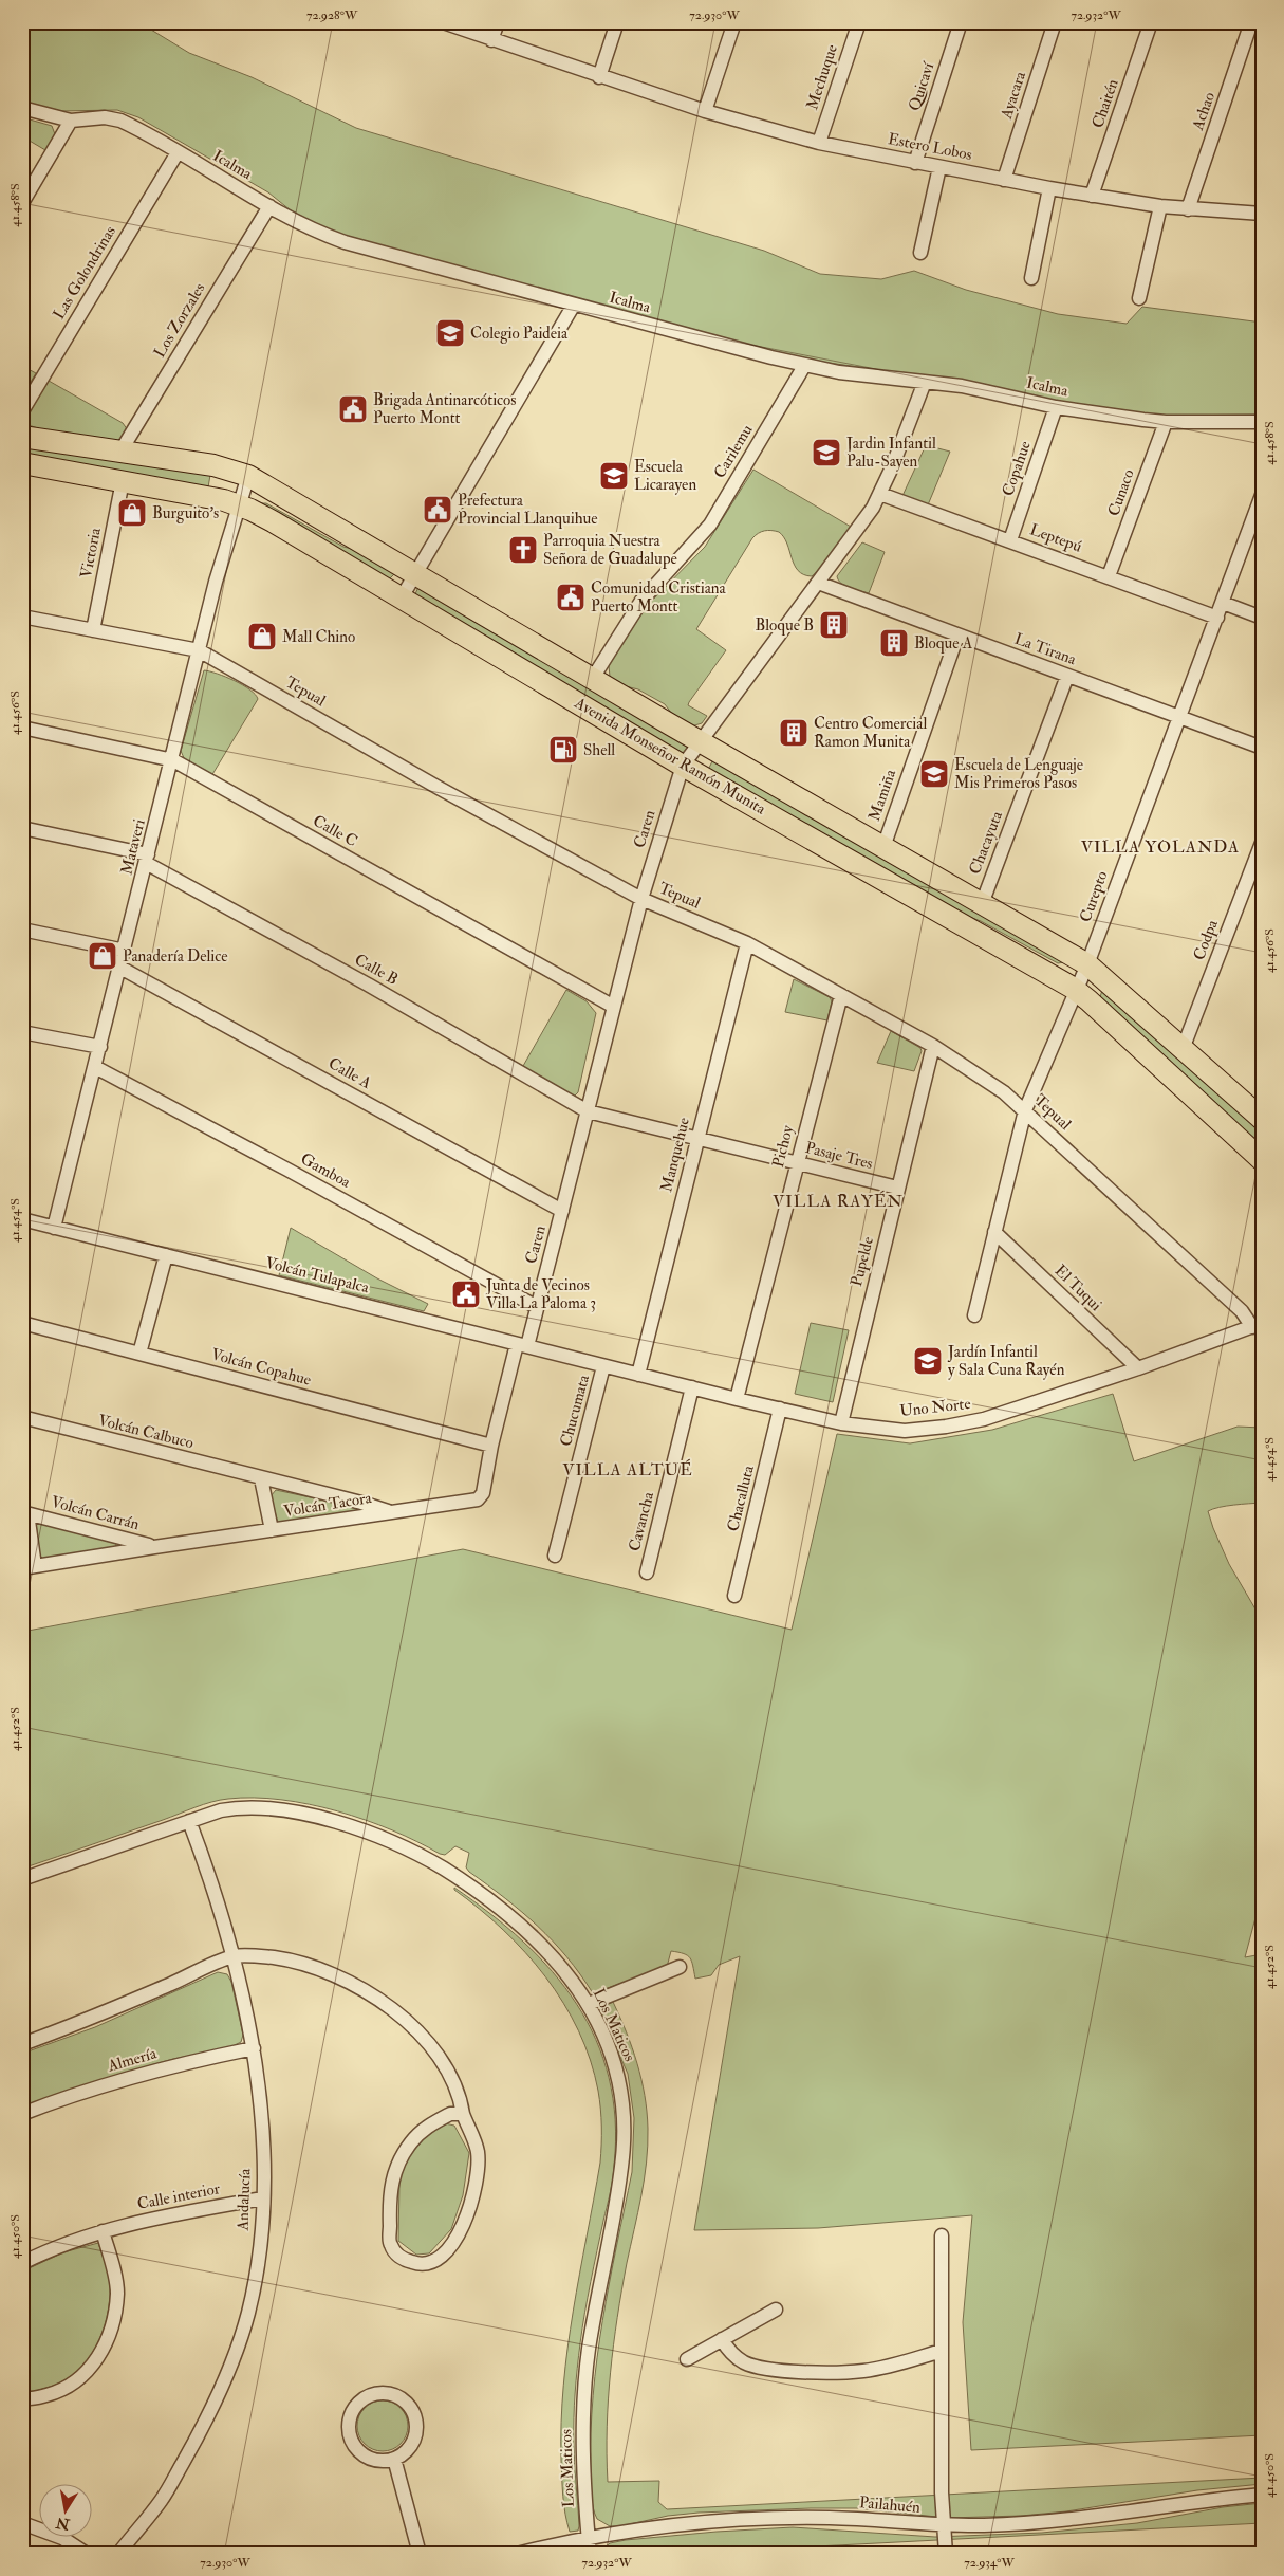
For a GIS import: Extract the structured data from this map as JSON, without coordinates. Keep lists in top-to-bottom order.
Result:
{
  "streets": {
    "main road": ["Avenida Monseñor Ramón Munita"],
    "street": [
      "Mechuque",
      "Quicaví",
      "Ayacara",
      "Chaitén",
      "Achao",
      "Estero Lobos",
      "Icalma",
      "Las Golondrinas",
      "Los Zorzales",
      "Carilemu",
      "Copahue",
      "Cunaco",
      "Leptepú",
      "Victoria",
      "La Tirana",
      "Tepual",
      "Mamiña",
      "Caren",
      "Calle C",
      "Chacayuta",
      "Mataveri",
      "Curepto",
      "Codpa",
      "Calle B",
      "Calle A",
      "Pichoy",
      "Manquehue",
      "Pasaje Tres",
      "Gamboa",
      "Pupelde",
      "Volcán Tulapalca",
      "El Tuqui",
      "Volcán Copahue",
      "Uno Norte",
      "Chucumata",
      "Volcán Calbuco",
      "Chacalluta",
      "Volcán Tacora",
      "Volcán Carrán",
      "Cavancha",
      "Los Maticos",
      "Almería",
      "Calle interior",
      "Andalucía",
      "Pailahuén"
    ]
  },
  "crossings": [
    ["Mechuque", "Estero Lobos"],
    ["Quicaví", "Estero Lobos"],
    ["Ayacara", "Estero Lobos"],
    ["Chaitén", "Estero Lobos"],
    ["Achao", "Estero Lobos"],
    ["Icalma", "Las Golondrinas"],
    ["Icalma", "Los Zorzales"],
    ["Icalma", "Carilemu"],
    ["Icalma", "Copahue"],
    ["Icalma", "Cunaco"],
    ["Icalma", "Caren"],
    ["Los Zorzales", "Avenida Monseñor Ramón Munita"],
    ["Carilemu", "Avenida Monseñor Ramón Munita"],
    ["Copahue", "Leptepú"],
    ["Cunaco", "Leptepú"],
    ["Leptepú", "Caren"],
    ["Leptepú", "Curepto"],
    ["Victoria", "Tepual"],
    ["Victoria", "Avenida Monseñor Ramón Munita"],
    ["La Tirana", "Mamiña"],
    ["La Tirana", "Caren"],
    ["La Tirana", "Chacayuta"],
    ["La Tirana", "Curepto"],
    ["Tepual", "Caren"],
    ["Tepual", "Mataveri"],
    ["Tepual", "Curepto"],
    ["Tepual", "Pichoy"],
    ["Tepual", "Manquehue"],
    ["Tepual", "Pupelde"],
    ["Tepual", "Uno Norte"],
    ["Avenida Monseñor Ramón Munita", "Mamiña"],
    ["Avenida Monseñor Ramón Munita", "Caren"],
    ["Avenida Monseñor Ramón Munita", "Chacayuta"],
    ["Avenida Monseñor Ramón Munita", "Mataveri"],
    ["Avenida Monseñor Ramón Munita", "Curepto"],
    ["Avenida Monseñor Ramón Munita", "Codpa"],
    ["Caren", "Calle C"],
    ["Caren", "Calle B"],
    ["Caren", "Calle A"],
    ["Caren", "Pasaje Tres"],
    ["Caren", "Gamboa"],
    ["Caren", "Volcán Tulapalca"],
    ["Caren", "Volcán Tacora"],
    ["Calle C", "Mataveri"],
    ["Mataveri", "Calle B"],
    ["Mataveri", "Calle A"],
    ["Mataveri", "Gamboa"],
    ["Mataveri", "Volcán Tulapalca"],
    ["Curepto", "El Tuqui"],
    ["Calle B", "Pasaje Tres"],
    ["Pichoy", "Pasaje Tres"],
    ["Pichoy", "Uno Norte"],
    ["Manquehue", "Pasaje Tres"],
    ["Manquehue", "Uno Norte"],
    ["Pasaje Tres", "Pupelde"],
    ["Pupelde", "Uno Norte"],
    ["Volcán Tulapalca", "Uno Norte"],
    ["Volcán Tulapalca", "Chucumata"],
    ["Volcán Tulapalca", "Volcán Tacora"],
    ["El Tuqui", "Uno Norte"],
    ["Volcán Copahue", "Volcán Tacora"],
    ["Uno Norte", "Chucumata"],
    ["Uno Norte", "Chacalluta"],
    ["Uno Norte", "Cavancha"],
    ["Volcán Calbuco", "Volcán Tacora"],
    ["Volcán Tacora", "Volcán Carrán"],
    ["Los Maticos", "Andalucía"],
    ["Los Maticos", "Pailahuén"],
    ["Almería", "Andalucía"],
    ["Calle interior", "Andalucía"]
  ],
  "districts": ["VILLA YOLANDA", "VILLA RAYÉN", "VILLA ALTUÉ"],
  "places": {
    "school or university": [
      "Colegio Paideia",
      "Jardin Infantil Palu-Sayen",
      "Escuela Licarayen",
      "Escuela de Lenguaje Mis Primeros Pasos",
      "Jardín Infantil y Sala Cuna Rayén"
    ],
    "public building": [
      "Brigada Antinarcóticos Puerto Montt",
      "Prefectura Provincial Llanquihue",
      "Comunidad Cristiana Puerto Montt",
      "Junta de Vecinos Villa La Paloma 3"
    ],
    "shop": ["Burguito's", "Mall Chino", "Panadería Delice"],
    "church": ["Parroquia Nuestra Señora de Guadalupe"],
    "building": ["Bloque B", "Bloque A", "Centro Comercial Ramon Munita"],
    "fuel station": ["Shell"]
  },
  "north": "bottom",
  "coordinates": [
    "72.928°W",
    "72.930°W",
    "72.932°W",
    "41.458°S",
    "41.456°S",
    "41.454°S",
    "41.452°S",
    "41.450°S",
    "72.934°W"
  ]
}
